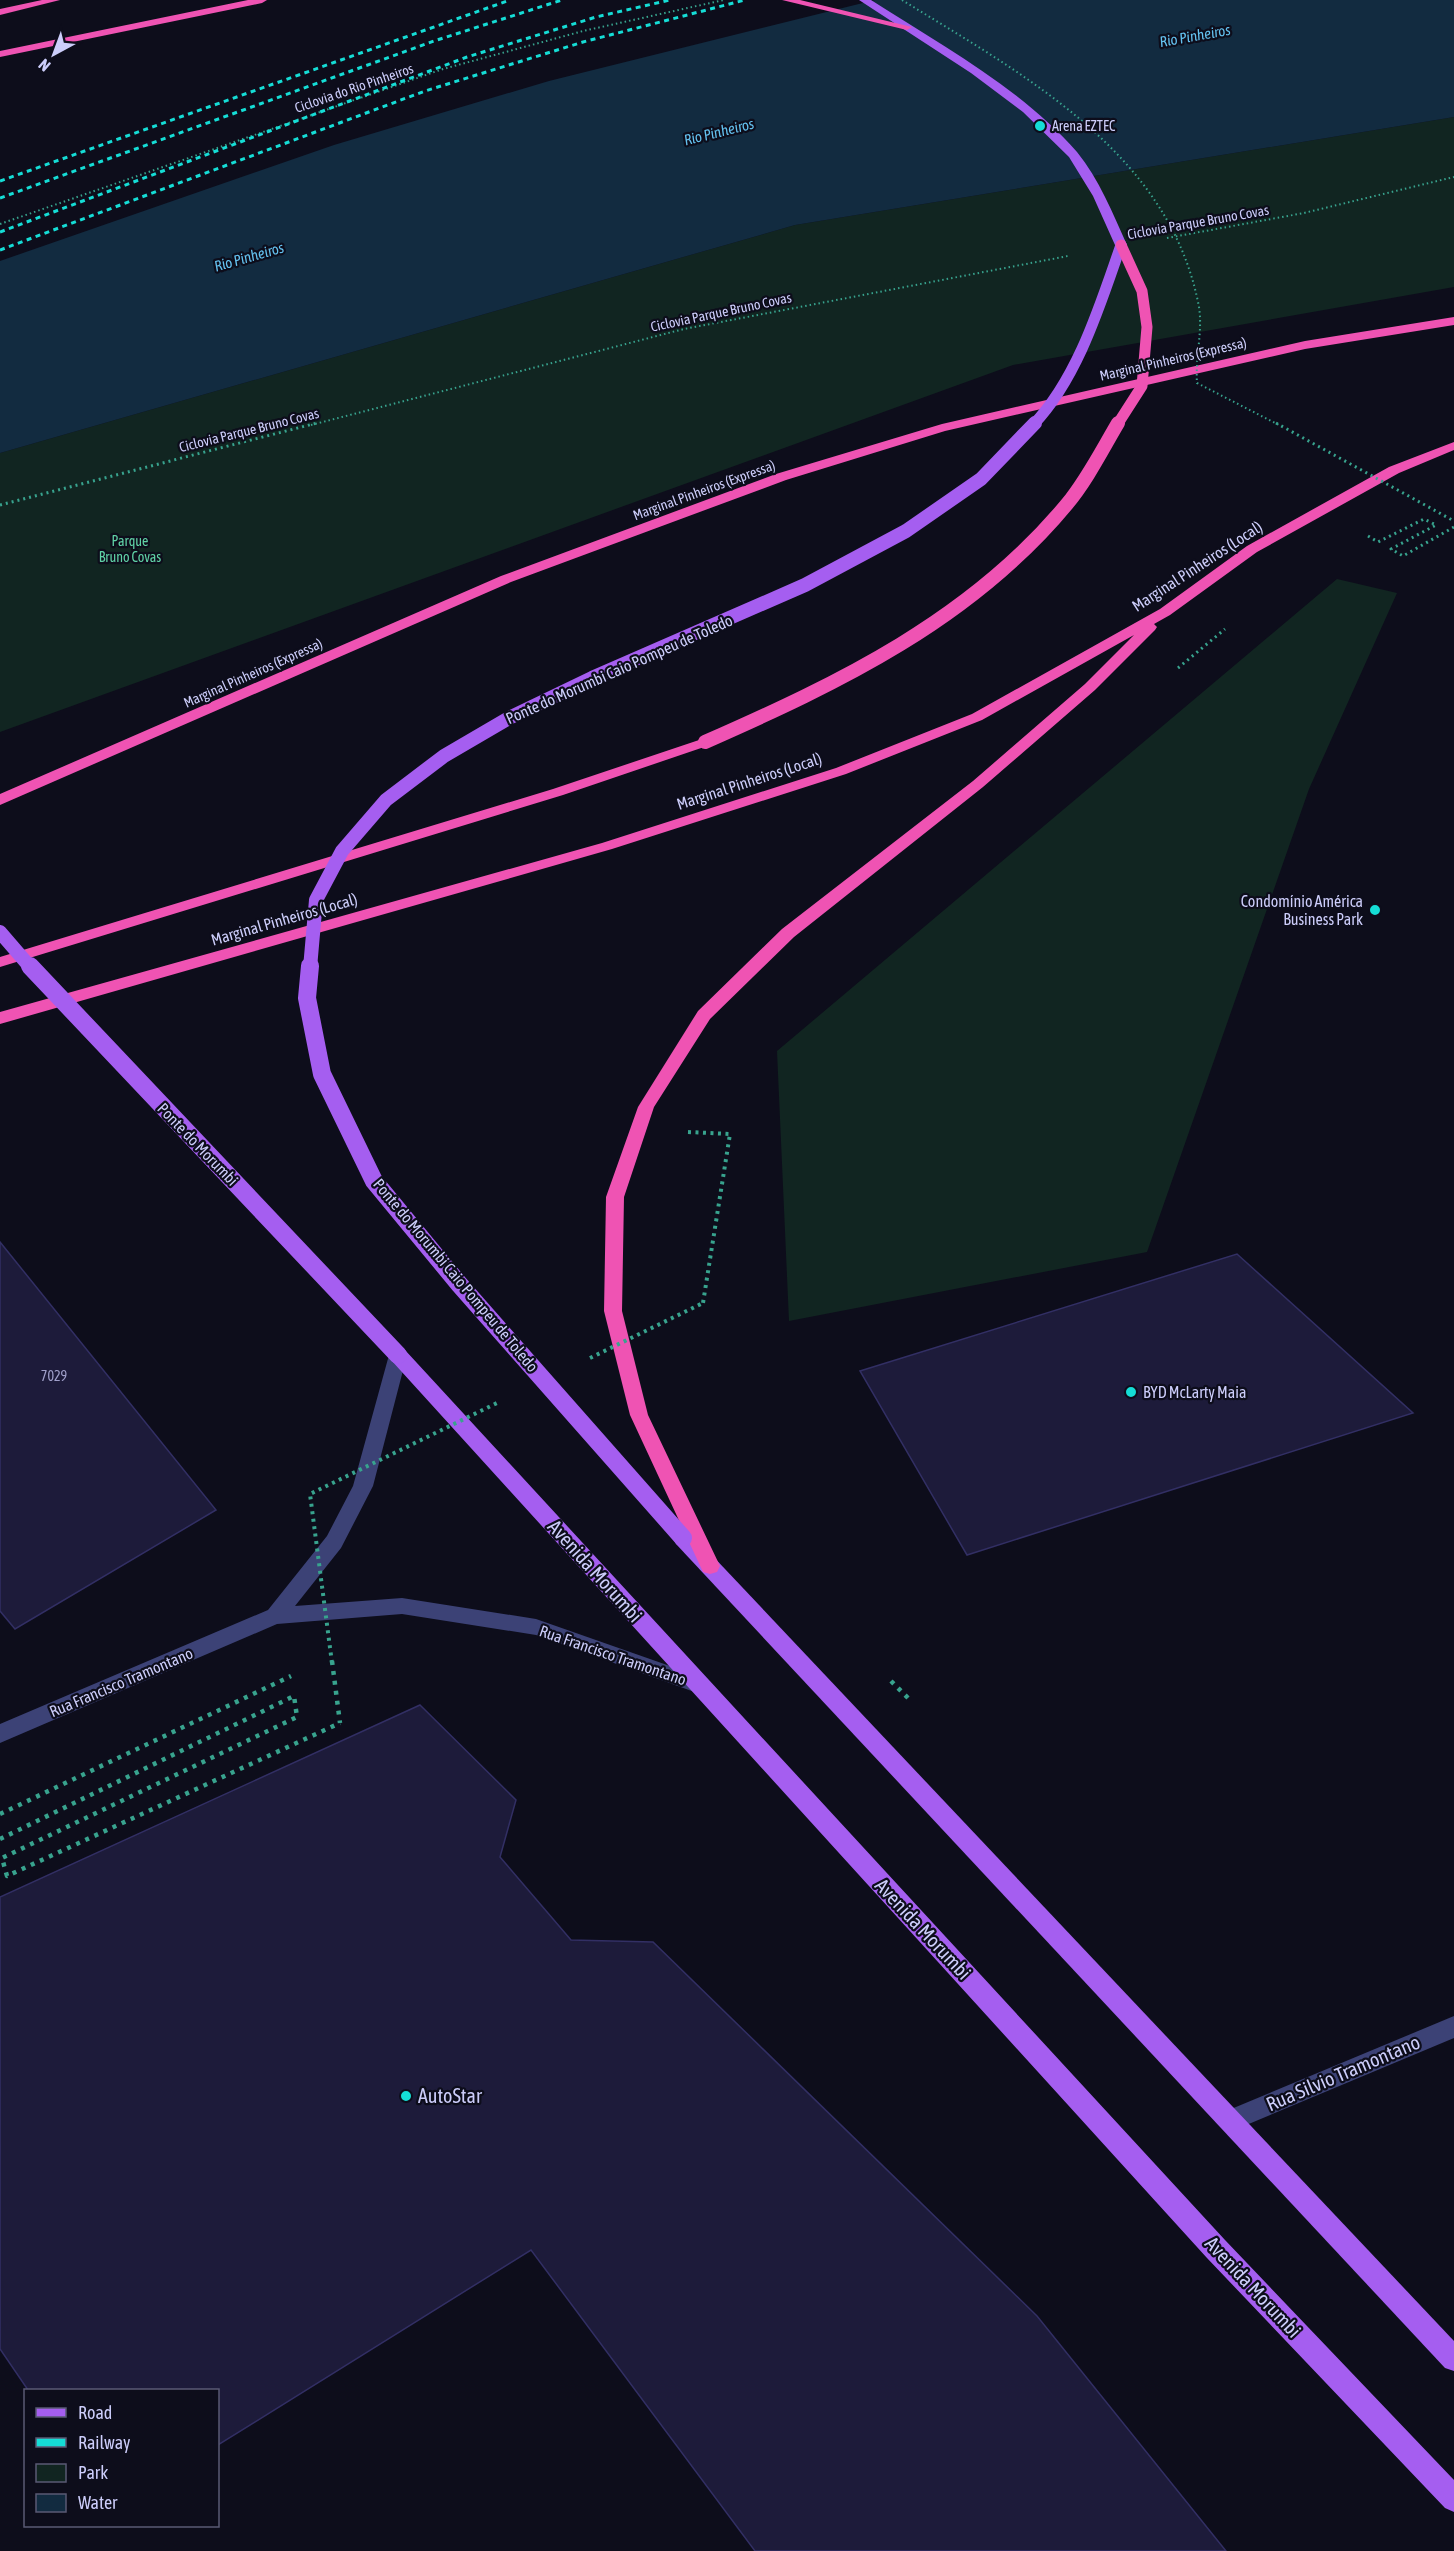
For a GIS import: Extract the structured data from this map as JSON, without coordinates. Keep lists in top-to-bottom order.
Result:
{
  "streets": {
    "highway": ["Marginal Pinheiros (Expressa)", "Marginal Pinheiros (Local)"],
    "main road": ["Ponte do Morumbi Caio Pompeu de Toledo", "Ponte do Morumbi", "Avenida Morumbi"],
    "street": ["Rua Francisco Tramontano", "Rua Silvio Tramontano"],
    "path": ["Ciclovia do Rio Pinheiros", "Ciclovia Parque Bruno Covas"]
  },
  "crossings": [
    ["Ponte do Morumbi", "Avenida Morumbi"],
    ["Ponte do Morumbi", "Rua Francisco Tramontano"],
    ["Avenida Morumbi", "Rua Francisco Tramontano"]
  ],
  "water": ["Rio Pinheiros"],
  "parks": ["Parque Bruno Covas"],
  "places": [
    "Arena EZTEC",
    "Condomínio América Business Park",
    "BYD McLarty Maia",
    "AutoStar"
  ],
  "house_numbers": ["7029"],
  "legend": [
    "Road",
    "Railway",
    "Park",
    "Water"
  ],
  "north": "bottom left"
}
